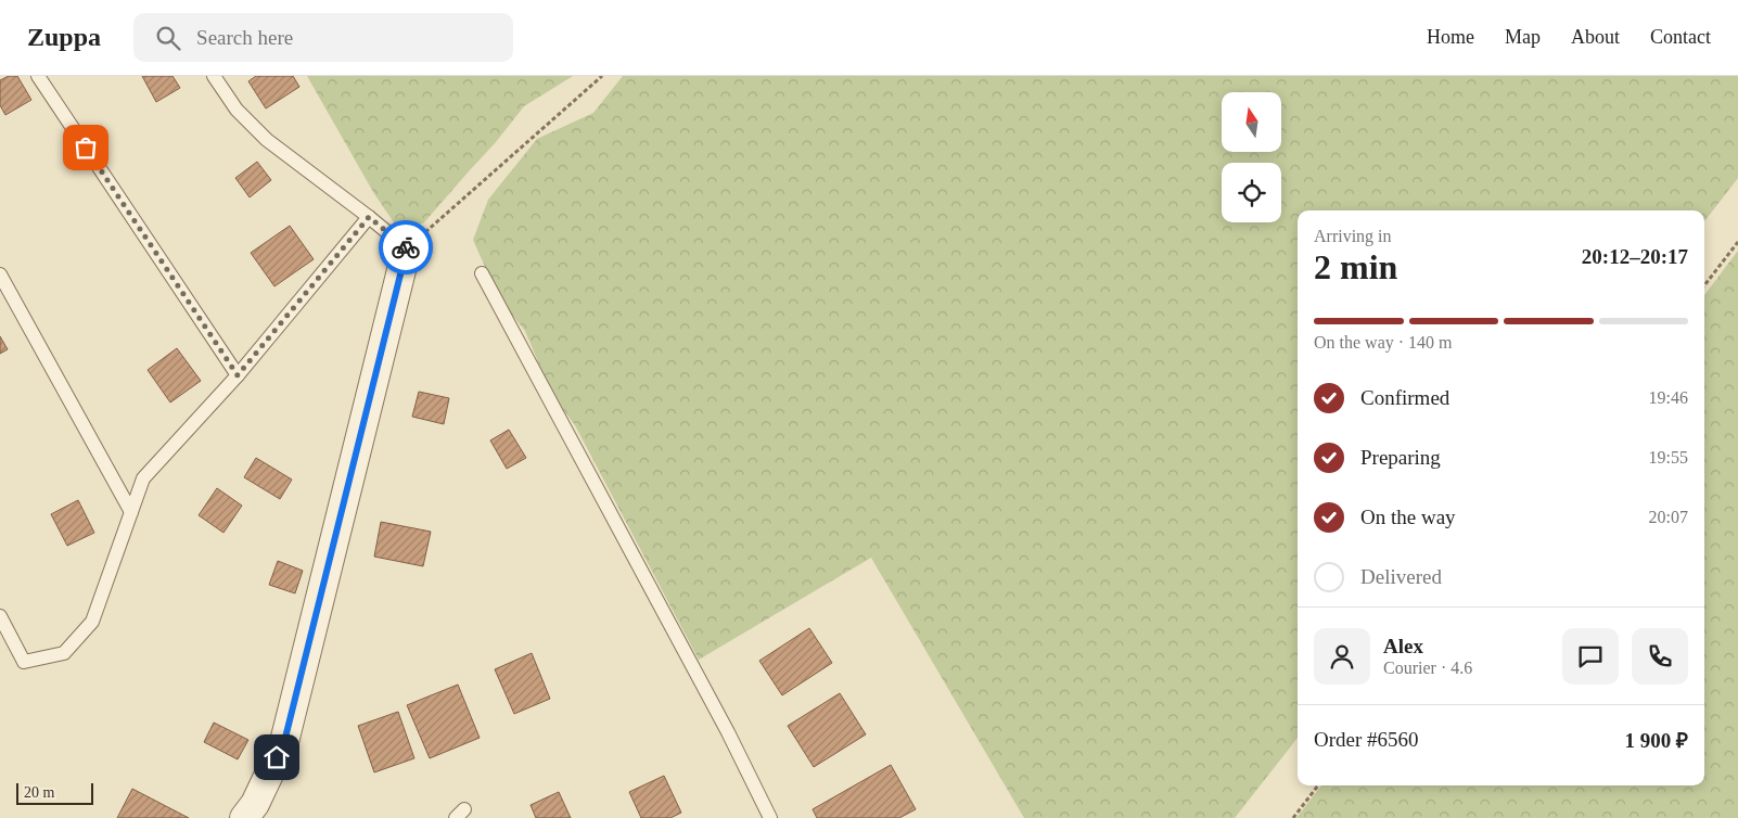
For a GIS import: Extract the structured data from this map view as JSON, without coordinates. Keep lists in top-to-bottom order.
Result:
{
  "scale_bar": "20 m",
  "north": "top",
  "page": {
    "header": "Zuppa",
    "search": "Search here",
    "nav": [
      "Home",
      "Map",
      "About",
      "Contact"
    ],
    "heading": ["2 min", "Arriving in", "20:12–20:17"],
    "panel": [
      "Alex",
      "Courier · 4.6",
      "Order #6560",
      "1 900 ₽"
    ],
    "bar": "On the way · 140 m",
    "list": [
      ["Confirmed", "19:46"],
      ["Preparing", "19:55"],
      ["On the way", "20:07"],
      "Delivered"
    ],
    "scale": "20 m"
  }
}
